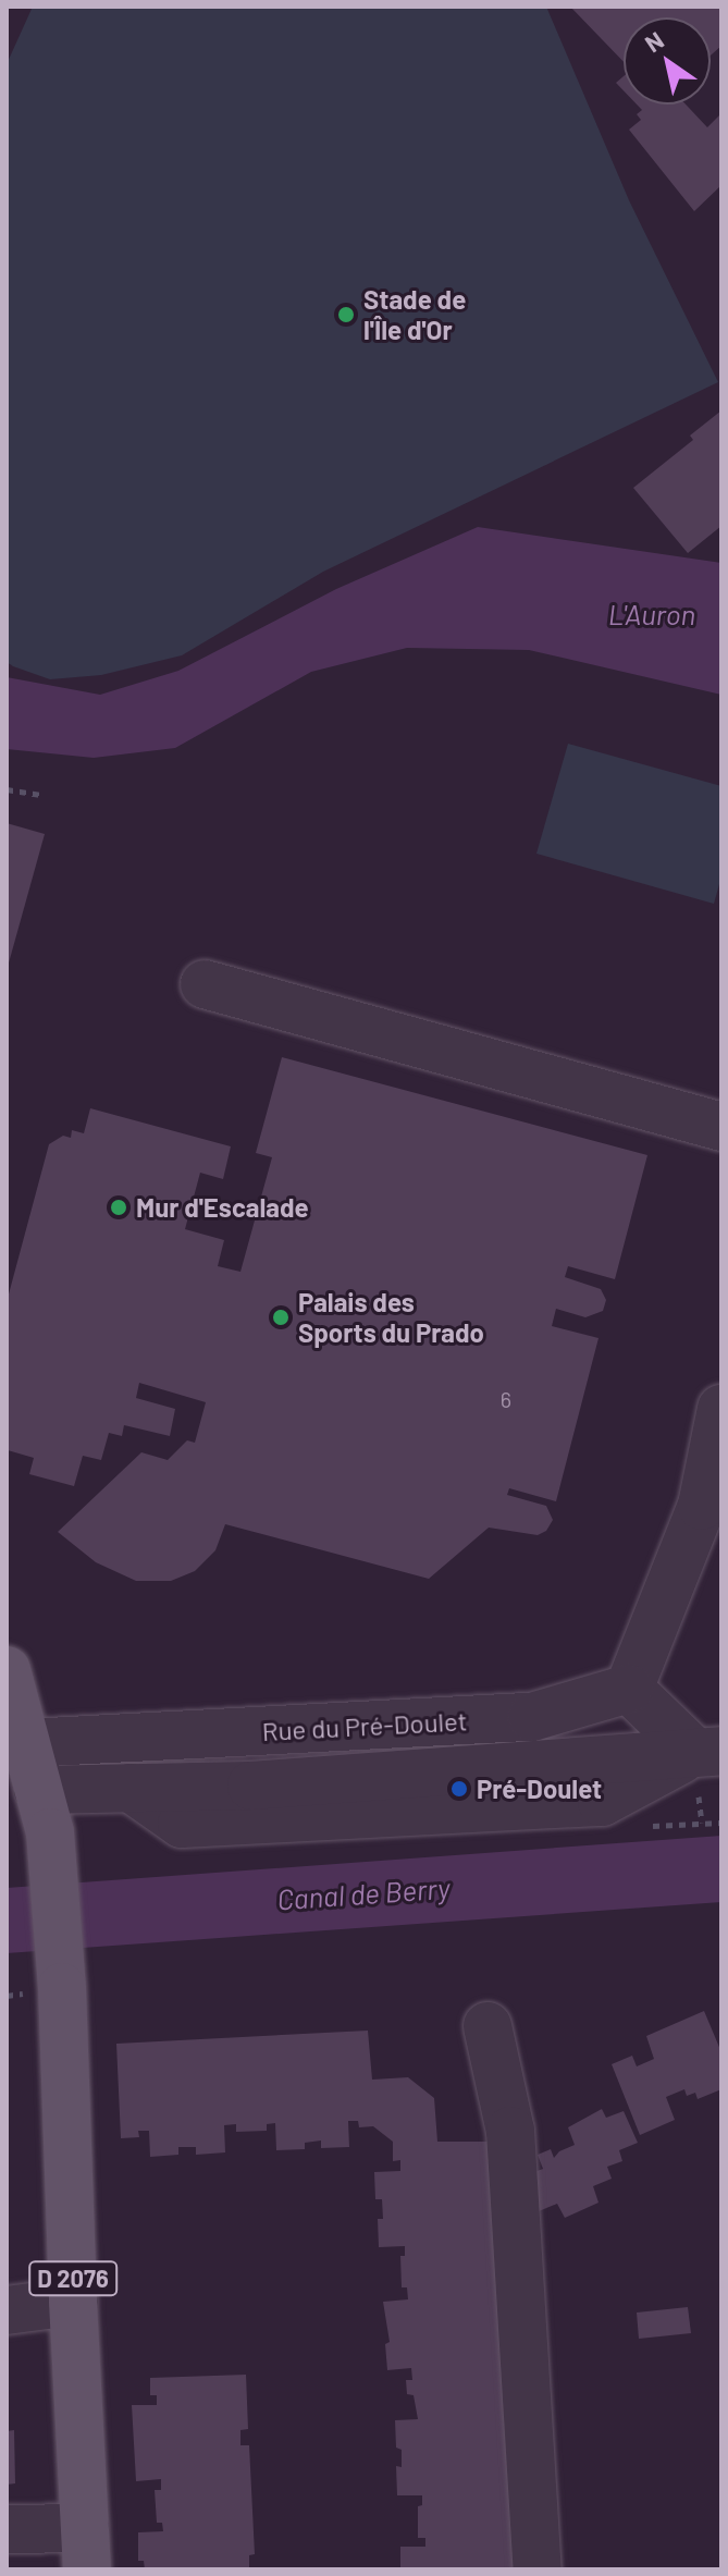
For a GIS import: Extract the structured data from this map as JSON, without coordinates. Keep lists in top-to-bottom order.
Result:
{
  "streets": {
    "main road": ["D 2076"],
    "street": ["Rue du Pré-Doulet"]
  },
  "crossings": [
    ["Rue du Pré-Doulet", "D 2076"]
  ],
  "water": ["L'Auron", "Canal de Berry"],
  "places": [
    "Stade de l'Île d'Or",
    "Mur d'Escalade",
    "Palais des Sports du Prado",
    "Pré-Doulet"
  ],
  "house_numbers": ["6"],
  "north": "top left"
}
